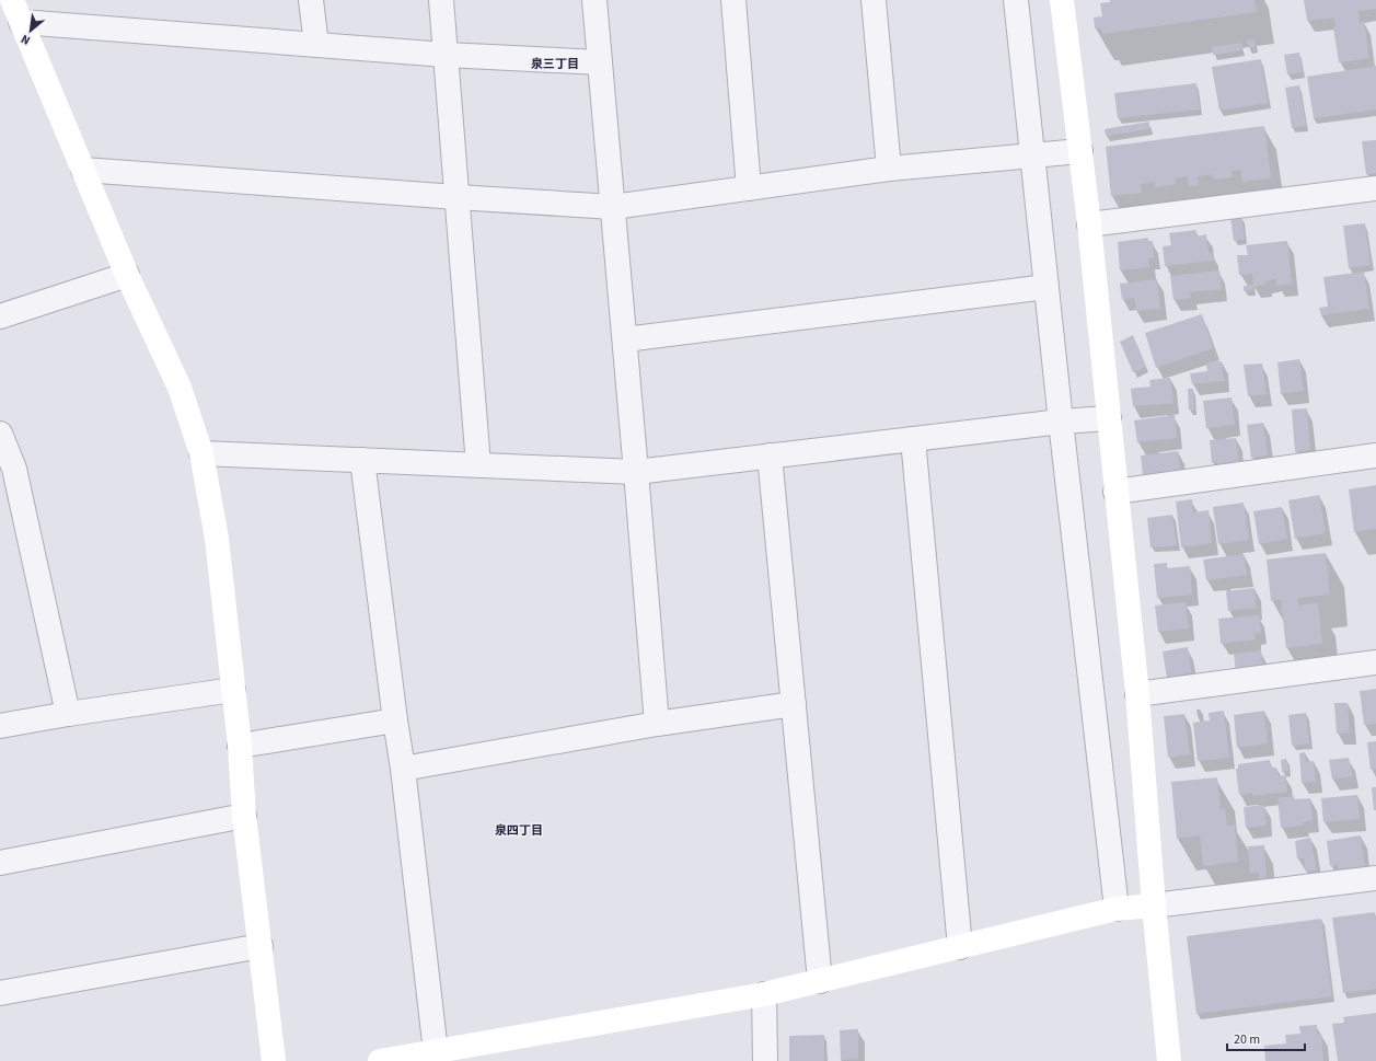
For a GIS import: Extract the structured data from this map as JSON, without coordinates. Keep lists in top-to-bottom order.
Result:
{
  "districts": ["泉三丁目", "泉四丁目"],
  "scale_bar": "20 m",
  "north": "bottom left"
}
